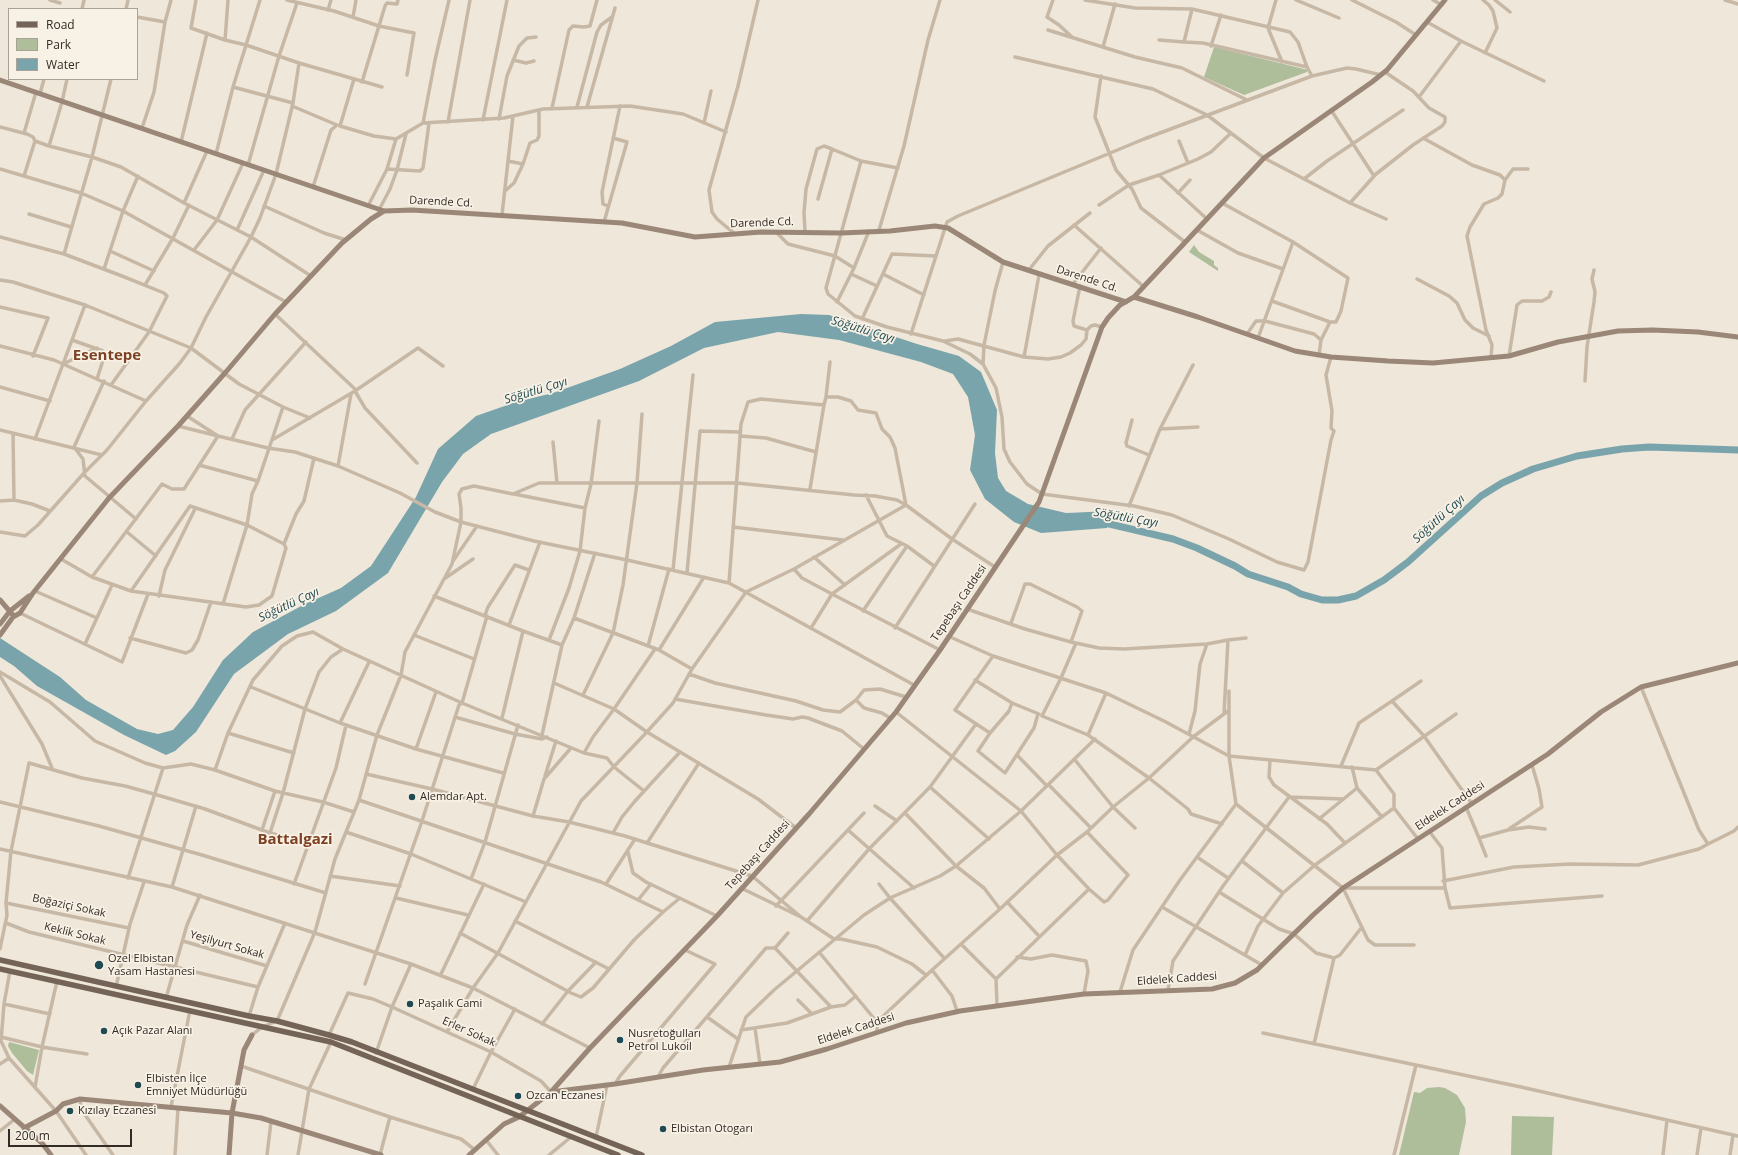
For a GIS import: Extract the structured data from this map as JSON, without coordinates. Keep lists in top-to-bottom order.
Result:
{
  "streets": {
    "street": [
      "Darende Cd.",
      "Tepebaşı Caddesi",
      "Eldelek Caddesi",
      "Boğaziçi Sokak",
      "Keklik Sokak",
      "Yeşilyurt Sokak",
      "Erler Sokak"
    ]
  },
  "crossings": [
    ["Darende Cd.", "Tepebaşı Caddesi"],
    ["Tepebaşı Caddesi", "Eldelek Caddesi"],
    ["Tepebaşı Caddesi", "Erler Sokak"],
    ["Eldelek Caddesi", "Erler Sokak"]
  ],
  "districts": ["Esentepe", "Battalgazi"],
  "water": ["Söğütlü Çayı"],
  "places": [
    "Alemdar Apt.",
    "Ozel Elbistan Yasam Hastanesi",
    "Paşalık Cami",
    "Açık Pazar Alanı",
    "Nusretoğulları Petrol Lukoil",
    "Elbisten İlçe Emniyet Müdürlüğü",
    "Ozcan Eczanesi",
    "Kızılay Eczanesi",
    "Elbistan Otogarı"
  ],
  "legend": ["Road", "Park", "Water"],
  "scale_bar": "200 m"
}
